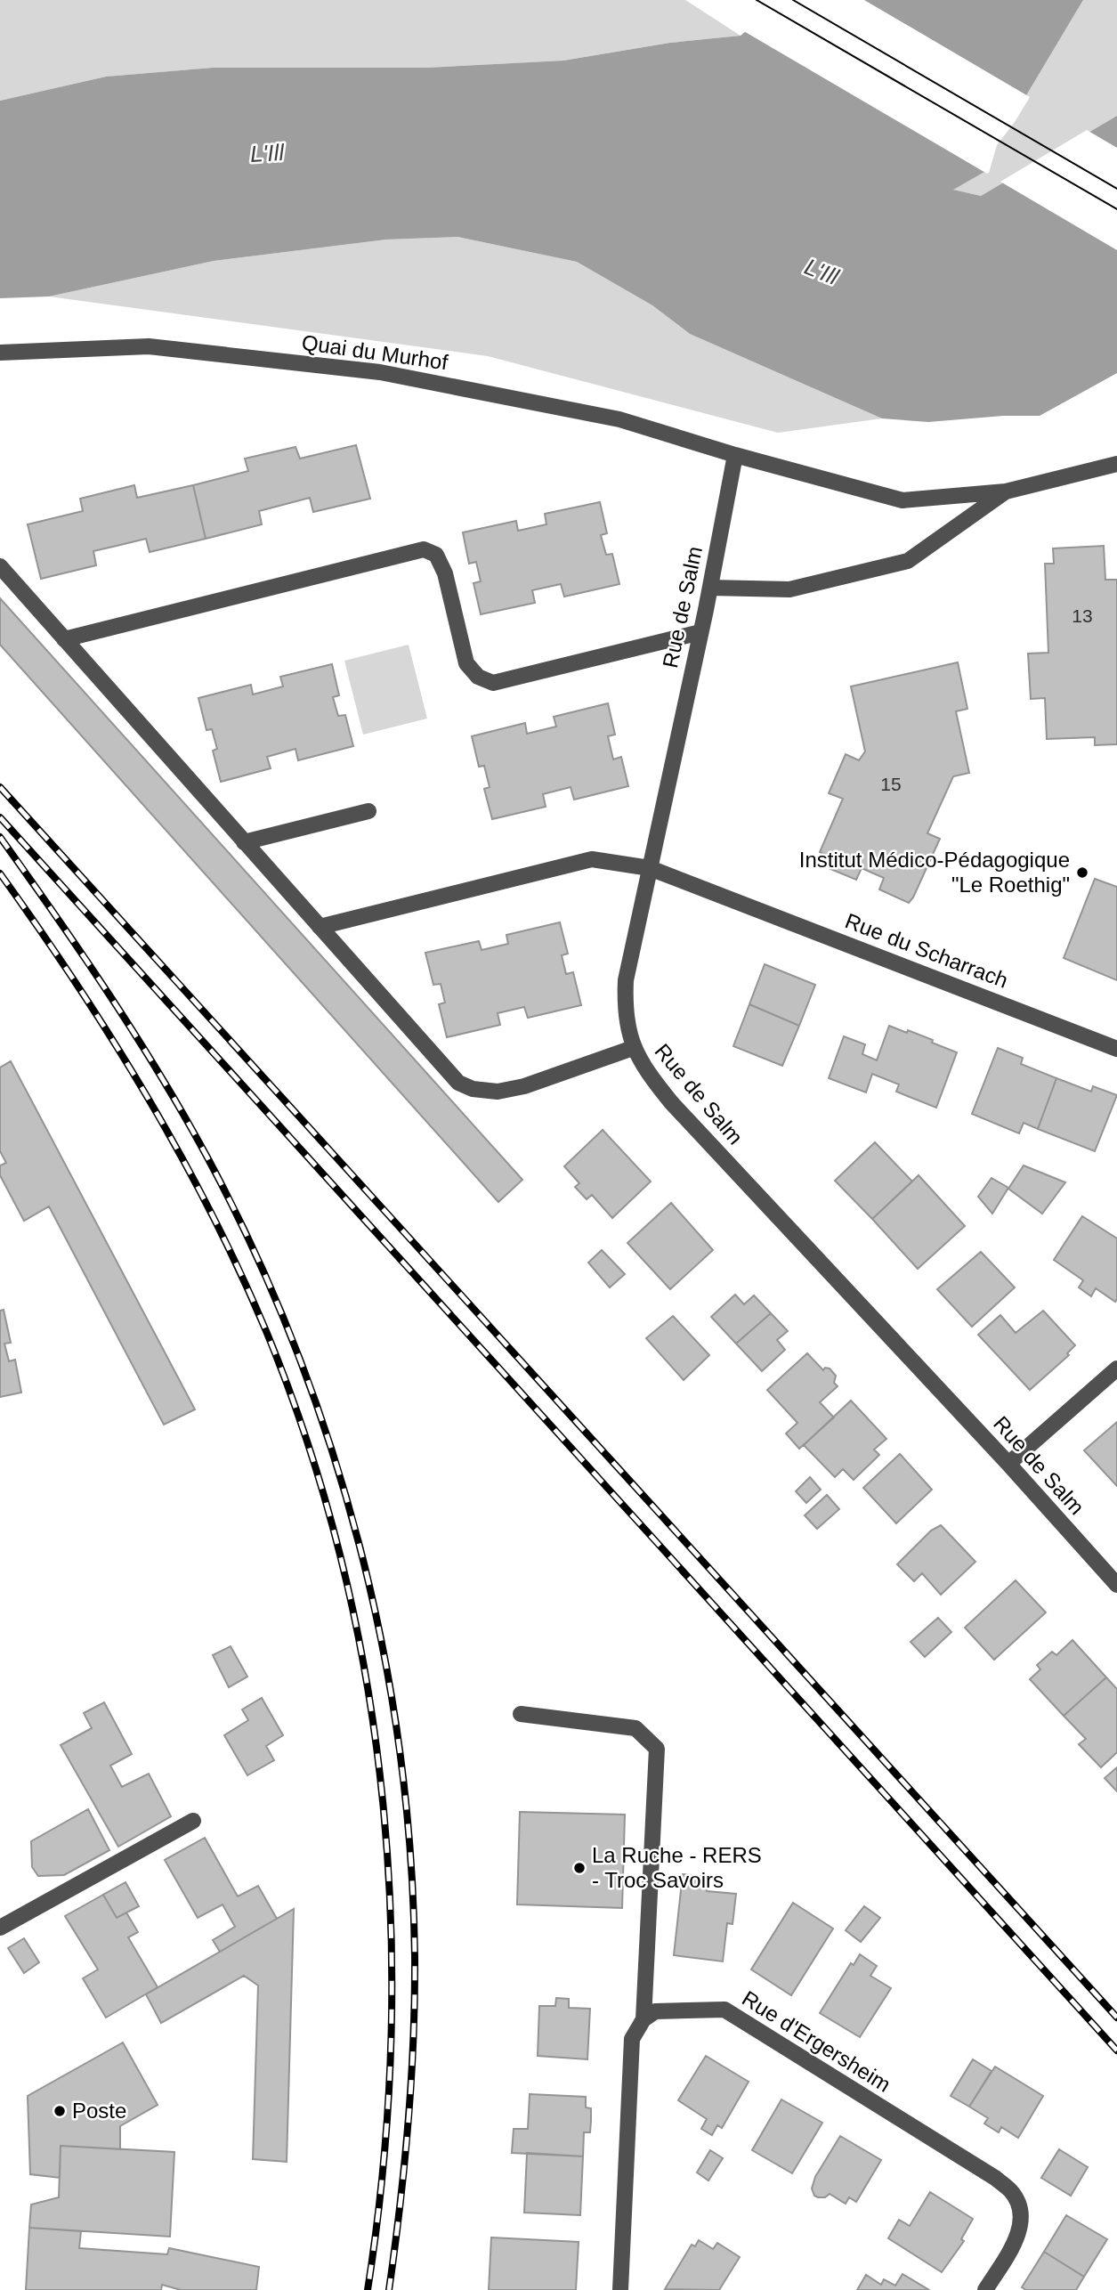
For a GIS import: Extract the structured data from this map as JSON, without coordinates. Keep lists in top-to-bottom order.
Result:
{
  "streets": {
    "street": [
      "Quai du Murhof",
      "Rue de Salm",
      "Rue du Scharrach",
      "Rue d'Ergersheim"
    ]
  },
  "crossings": [
    ["Quai du Murhof", "Rue de Salm"],
    ["Rue de Salm", "Rue du Scharrach"]
  ],
  "water": ["L'Ill"],
  "places": ["Institut Médico-Pédagogique \"Le Roethig\"", "La Ruche - RERS - Troc Savoirs", "Poste"],
  "house_numbers": ["13", "15"]
}
